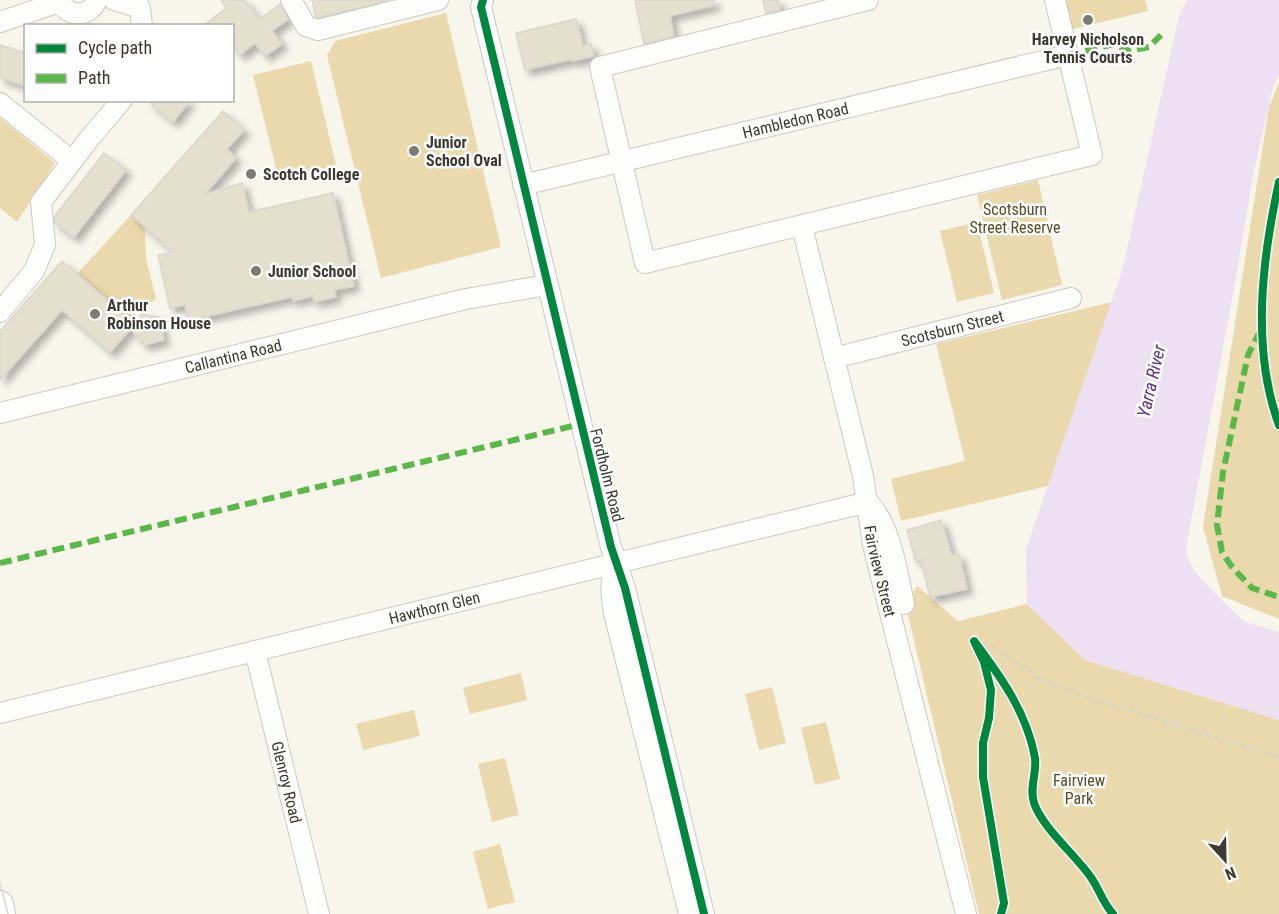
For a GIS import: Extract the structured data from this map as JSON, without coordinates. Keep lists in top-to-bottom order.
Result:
{
  "streets": {
    "street": [
      "Hambledon Road",
      "Scotsburn Street",
      "Callantina Road",
      "Fordholm Road",
      "Fairview Street",
      "Hawthorn Glen",
      "Glenroy Road"
    ]
  },
  "crossings": [
    ["Hambledon Road", "Fordholm Road"],
    ["Scotsburn Street", "Fairview Street"],
    ["Callantina Road", "Fordholm Road"],
    ["Fordholm Road", "Hawthorn Glen"],
    ["Fairview Street", "Hawthorn Glen"],
    ["Hawthorn Glen", "Glenroy Road"]
  ],
  "water": ["Yarra River"],
  "parks": ["Scotsburn Street Reserve", "Fairview Park"],
  "places": [
    "Harvey Nicholson Tennis Courts",
    "Junior School Oval",
    "Scotch College",
    "Junior School",
    "Arthur Robinson House"
  ],
  "legend": ["Cycle path", "Path"],
  "north": "bottom"
}
